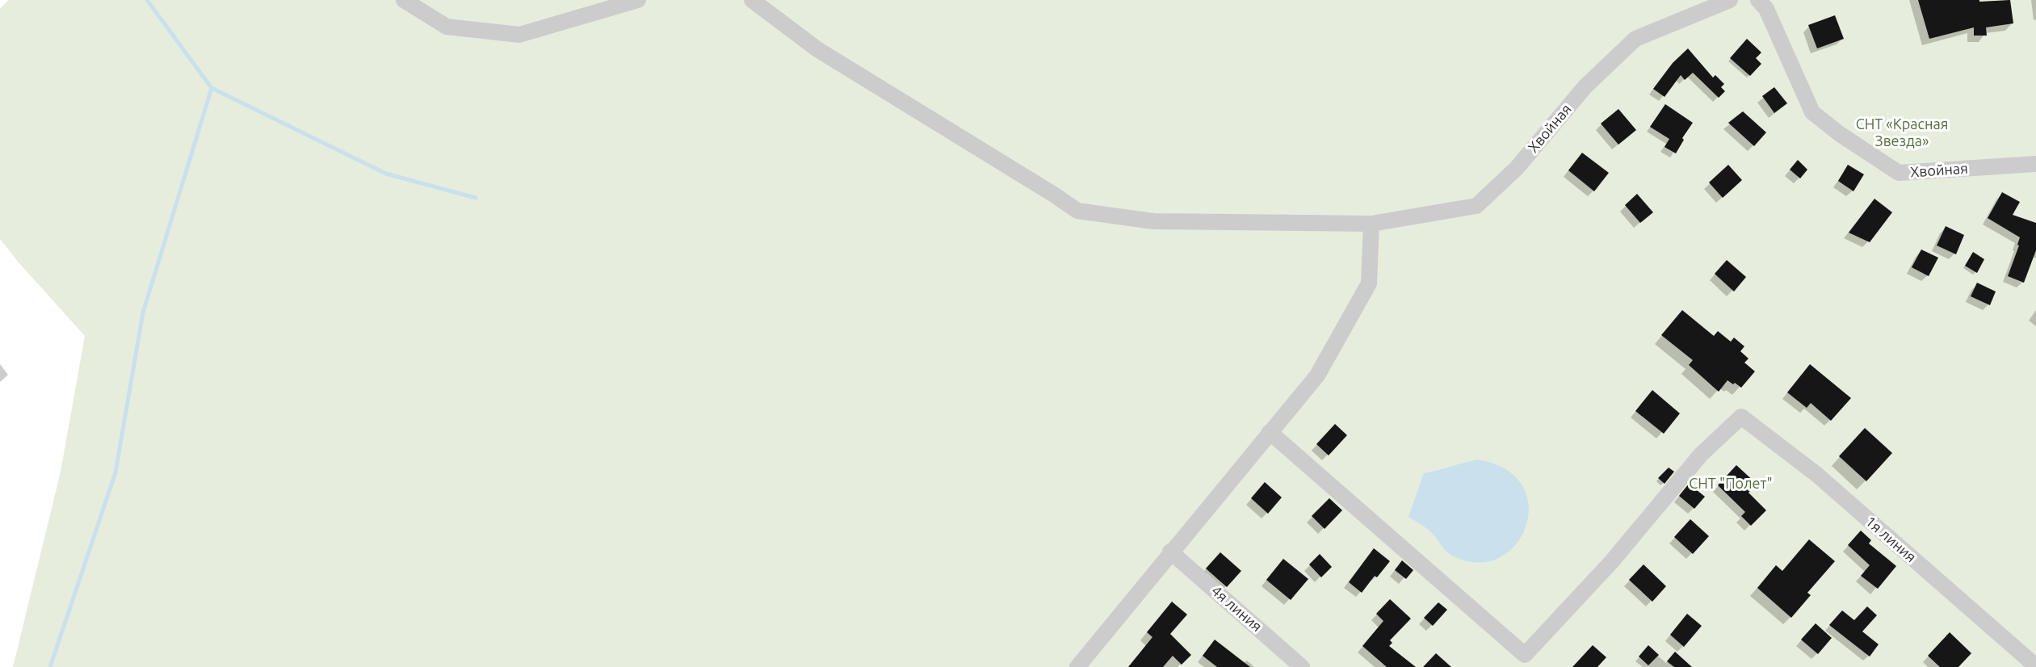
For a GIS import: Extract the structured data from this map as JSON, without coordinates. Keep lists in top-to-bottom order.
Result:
{
  "streets": {
    "street": ["Хвойная", "1я линия", "4я линия"]
  },
  "parks": ["СНТ «Красная Звезда»", "СНТ \"Полет\""]
}
